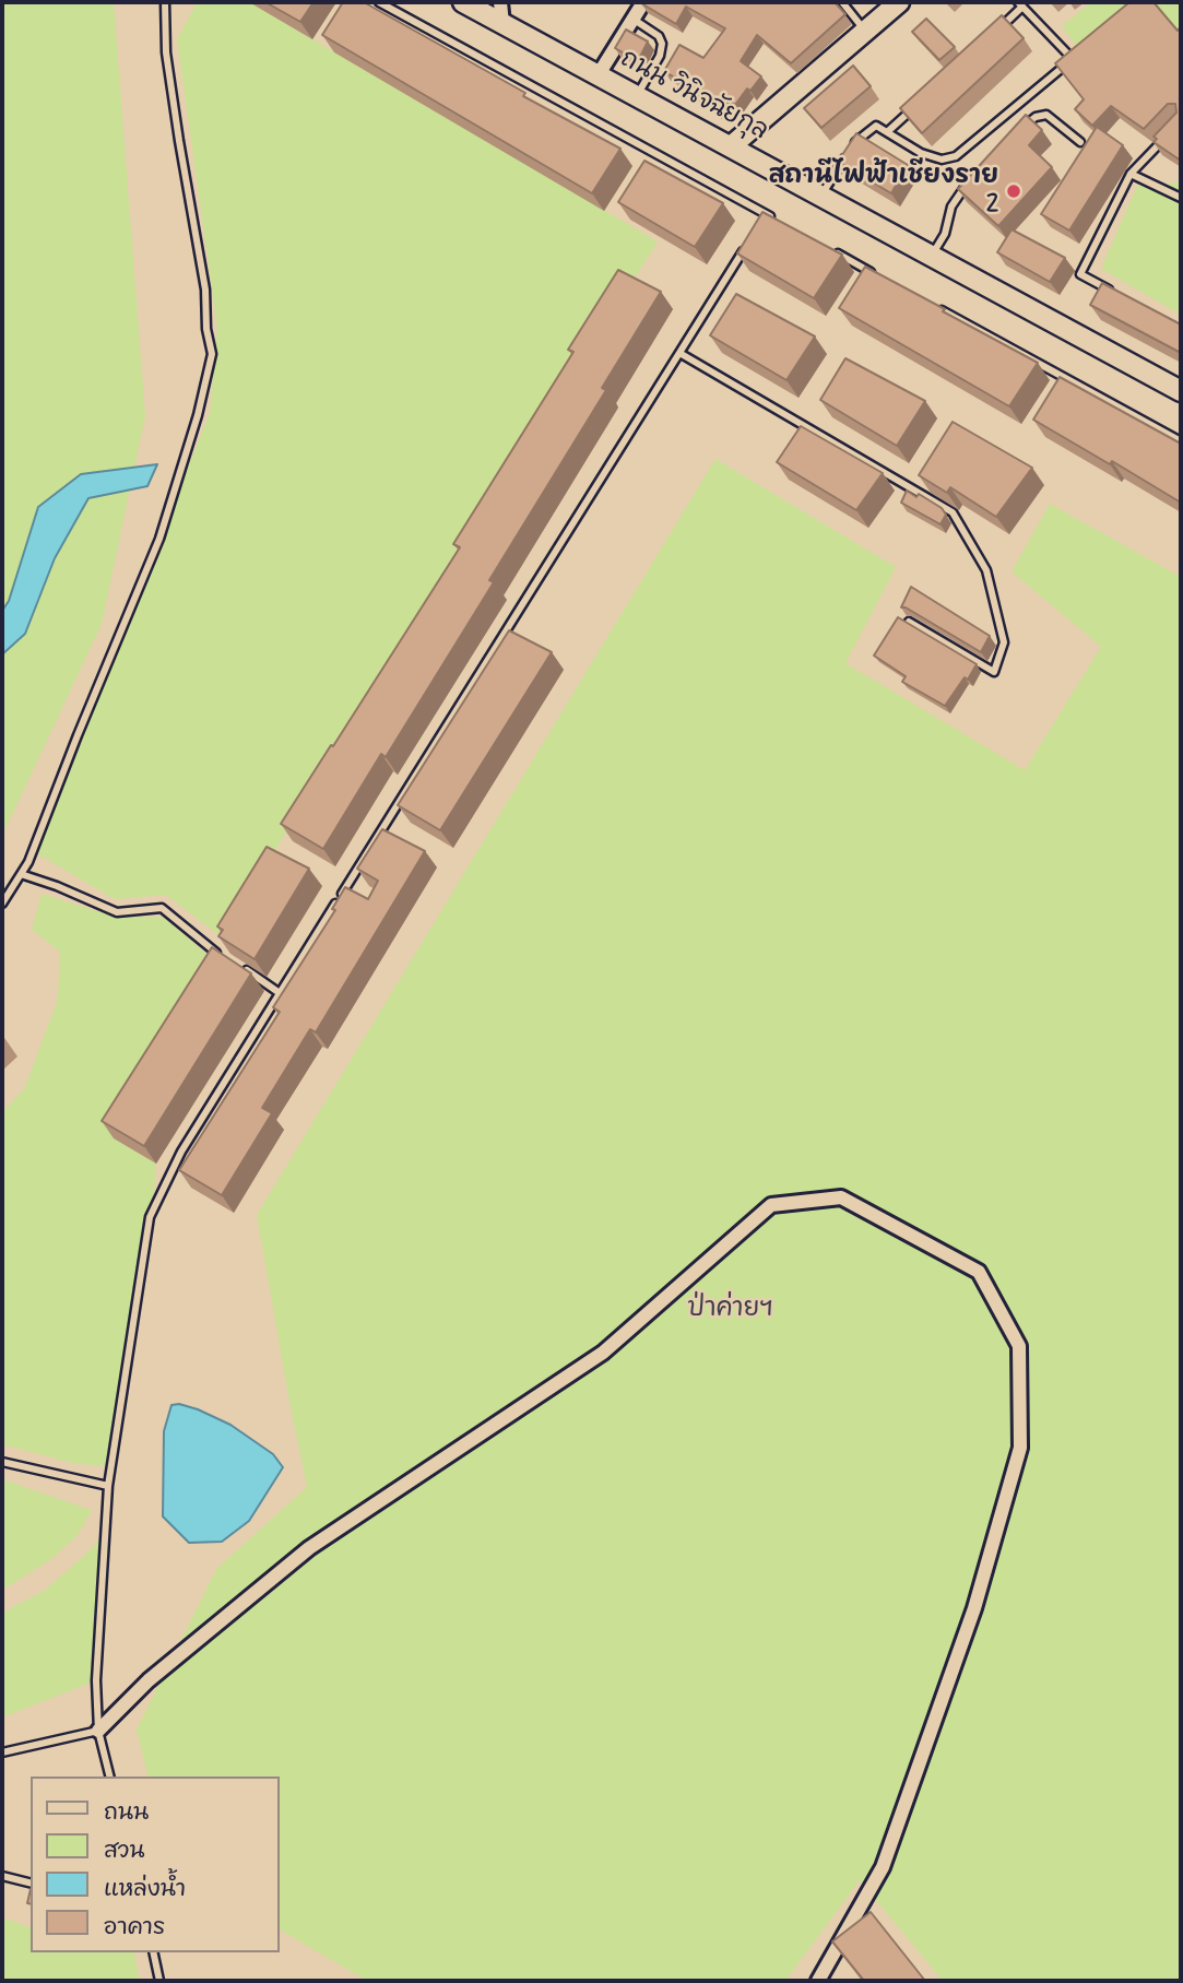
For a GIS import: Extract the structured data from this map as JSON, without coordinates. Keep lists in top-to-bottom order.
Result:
{
  "streets": {
    "street": ["ถนน วินิจฉัยกุล"]
  },
  "parks": ["ป่าค่ายฯ"],
  "places": ["สถานีไฟฟ้าเชียงราย 2"],
  "legend": [
    "ถนน",
    "สวน",
    "แหล่งน้ำ",
    "อาคาร"
  ]
}
